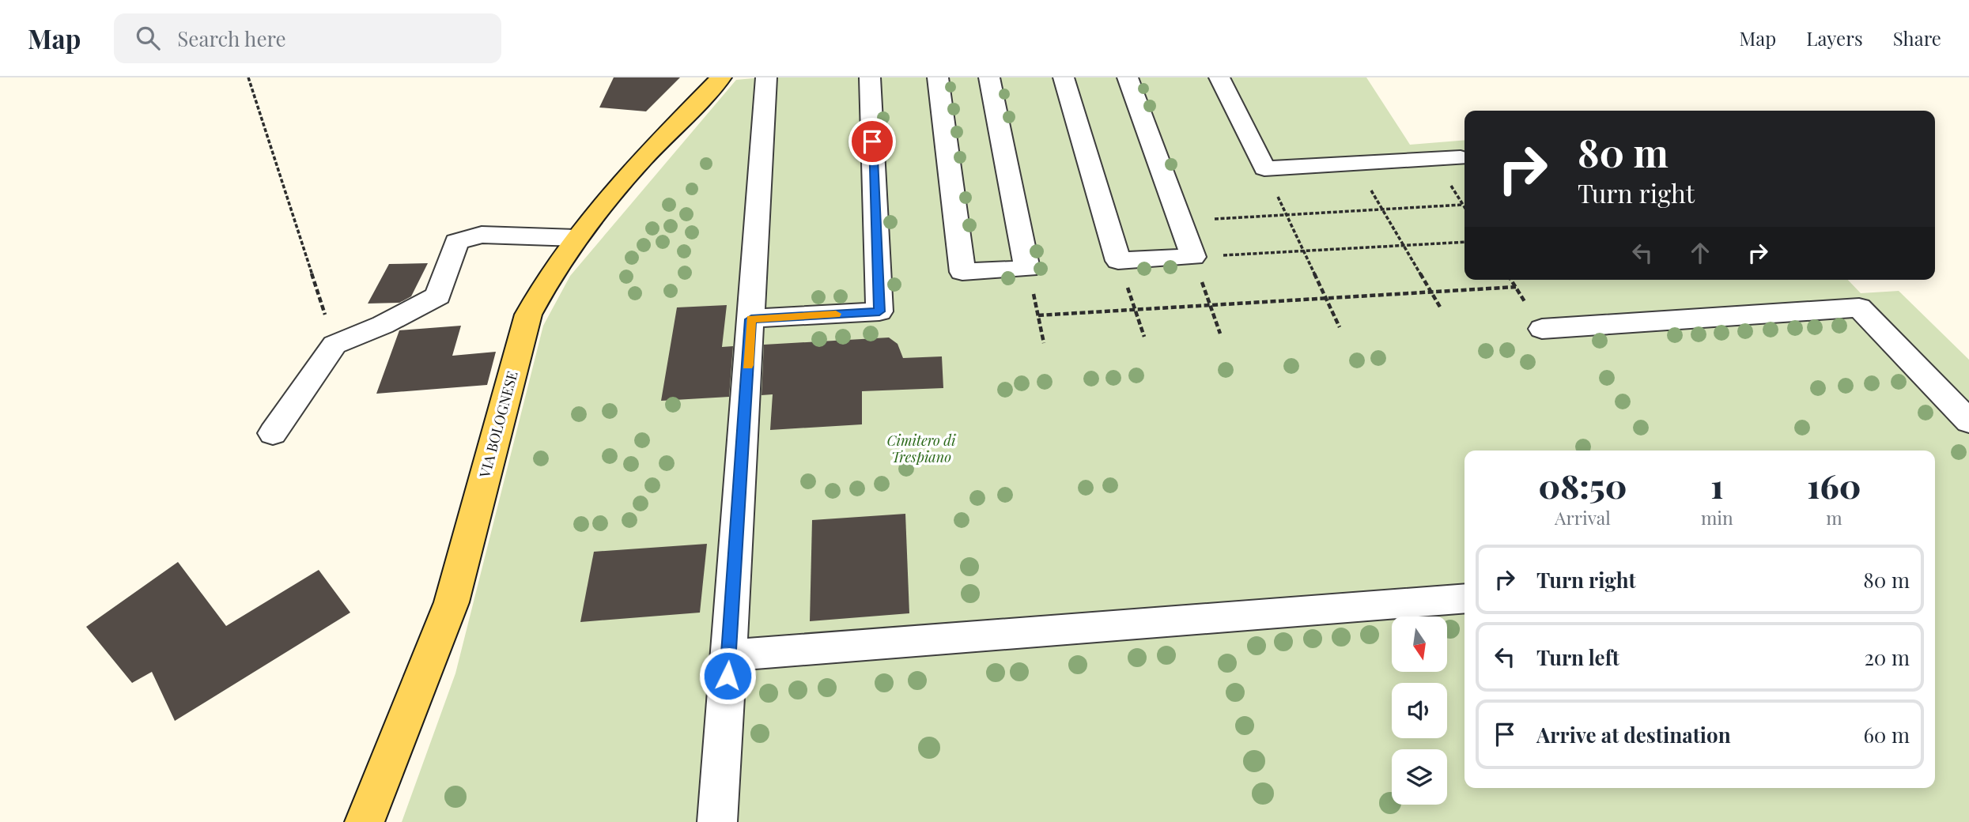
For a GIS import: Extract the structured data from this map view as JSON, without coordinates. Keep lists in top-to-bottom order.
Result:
{
  "streets": {
    "main road": ["VIA BOLOGNESE"]
  },
  "parks": ["Cimitero di Trespiano"],
  "north": "bottom",
  "page": {
    "header": "Map",
    "search": "Search here",
    "nav": ["Map", "Layers", "Share"],
    "turn": ["80 m", "Turn right"],
    "eta": [
      "08:50",
      "Arrival",
      "1",
      "min",
      "160",
      "m"
    ],
    "list": [
      {
        "name": "Turn right",
        "value": "80 m"
      },
      {
        "name": "Turn left",
        "value": "20 m"
      },
      {
        "name": "Arrive at destination",
        "value": "60 m"
      }
    ]
  }
}
